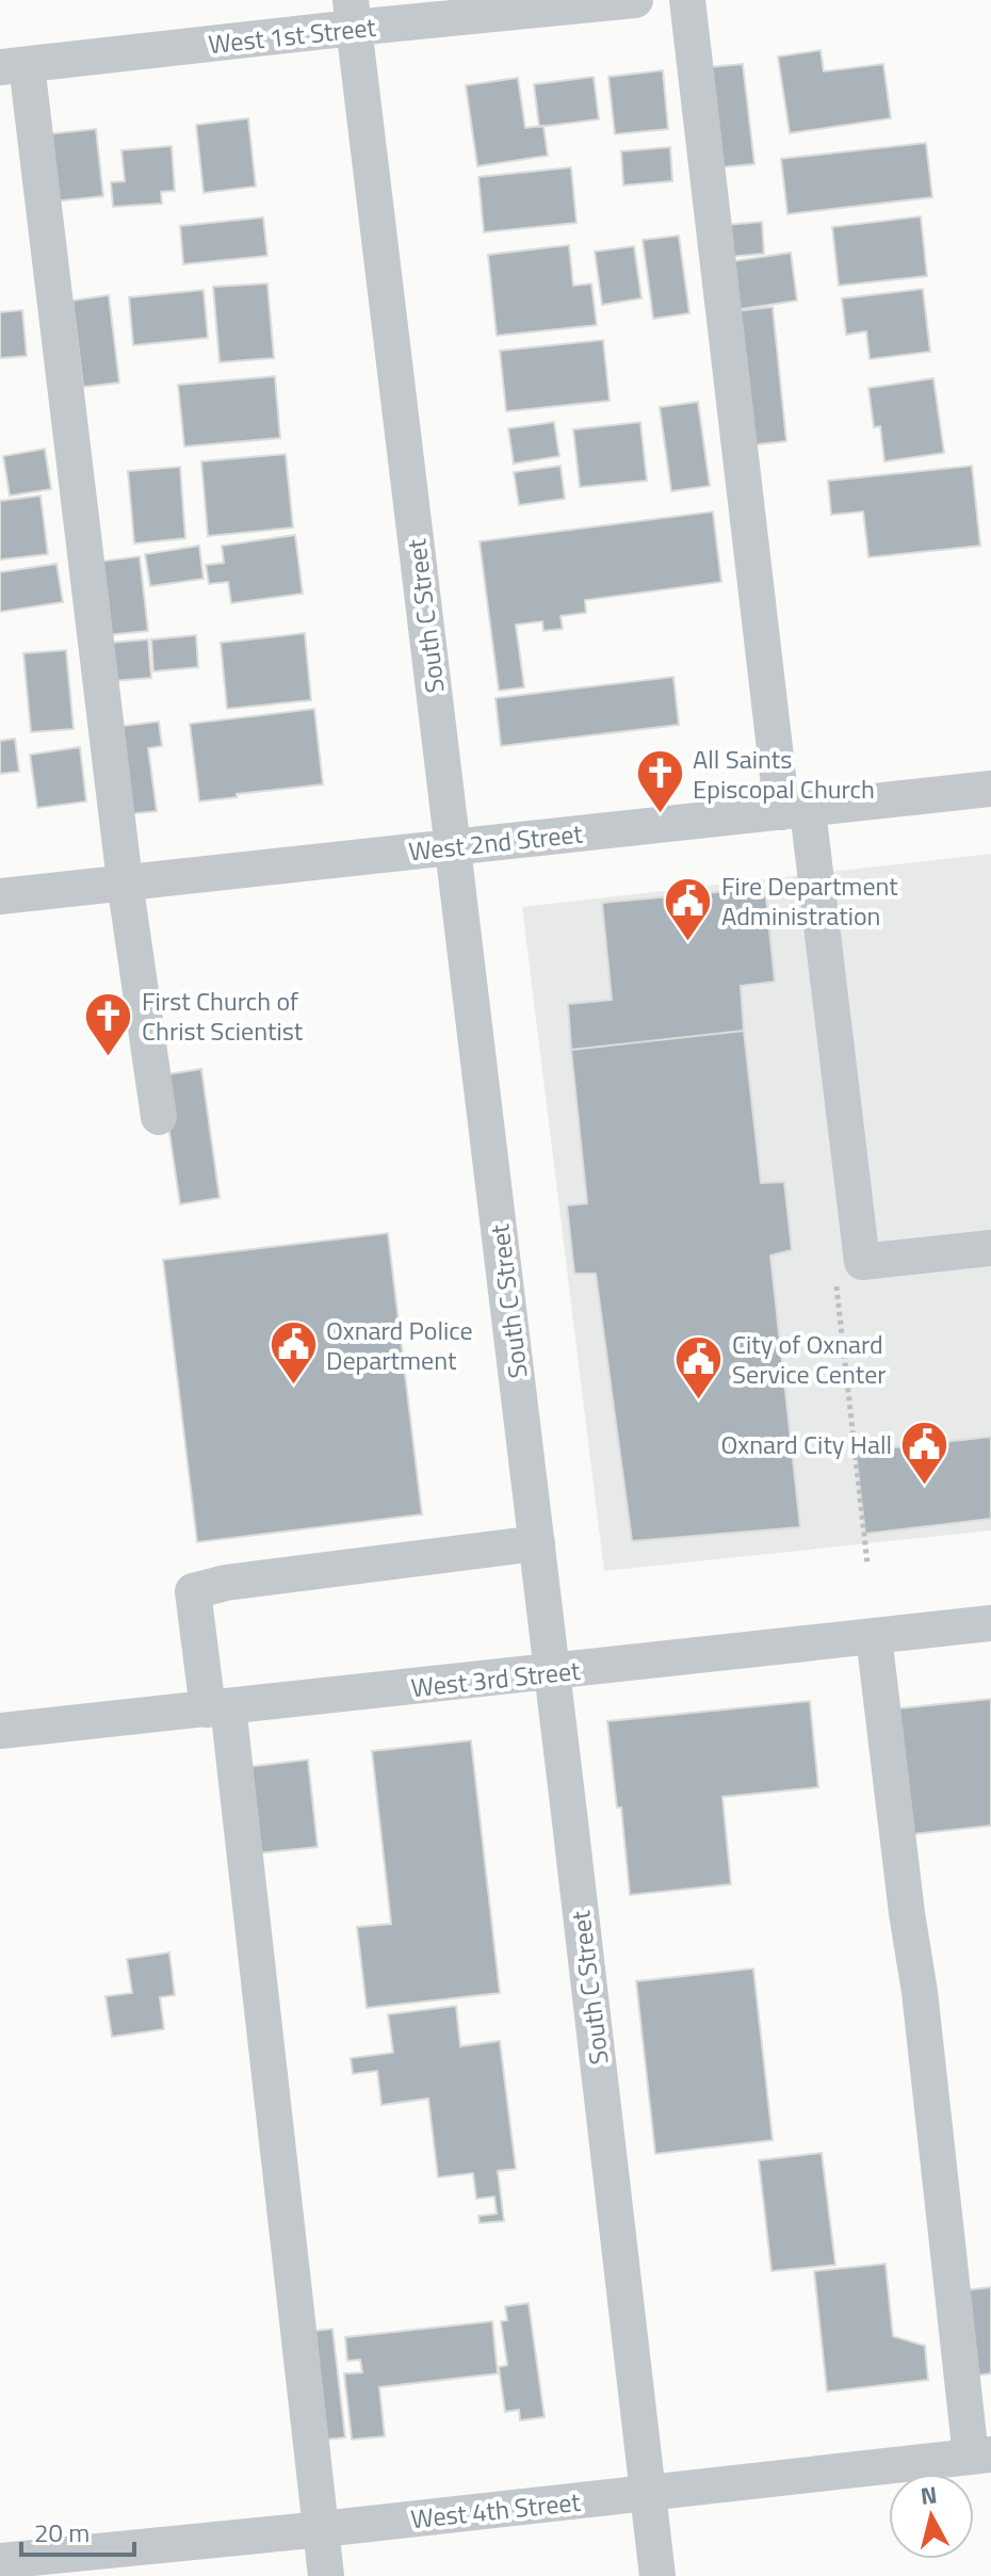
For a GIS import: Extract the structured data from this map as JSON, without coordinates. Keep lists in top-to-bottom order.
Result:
{
  "streets": {
    "street": [
      "West 1st Street",
      "South C Street",
      "West 2nd Street",
      "West 3rd Street",
      "West 4th Street"
    ]
  },
  "crossings": [
    ["West 1st Street", "South C Street"],
    ["South C Street", "West 2nd Street"],
    ["South C Street", "West 3rd Street"],
    ["South C Street", "West 4th Street"]
  ],
  "places": {
    "church": ["All Saints Episcopal Church", "First Church of Christ Scientist"],
    "public building": [
      "Fire Department Administration",
      "Oxnard Police Department",
      "City of Oxnard Service Center",
      "Oxnard City Hall"
    ]
  },
  "scale_bar": "20 m",
  "north": "top"
}
